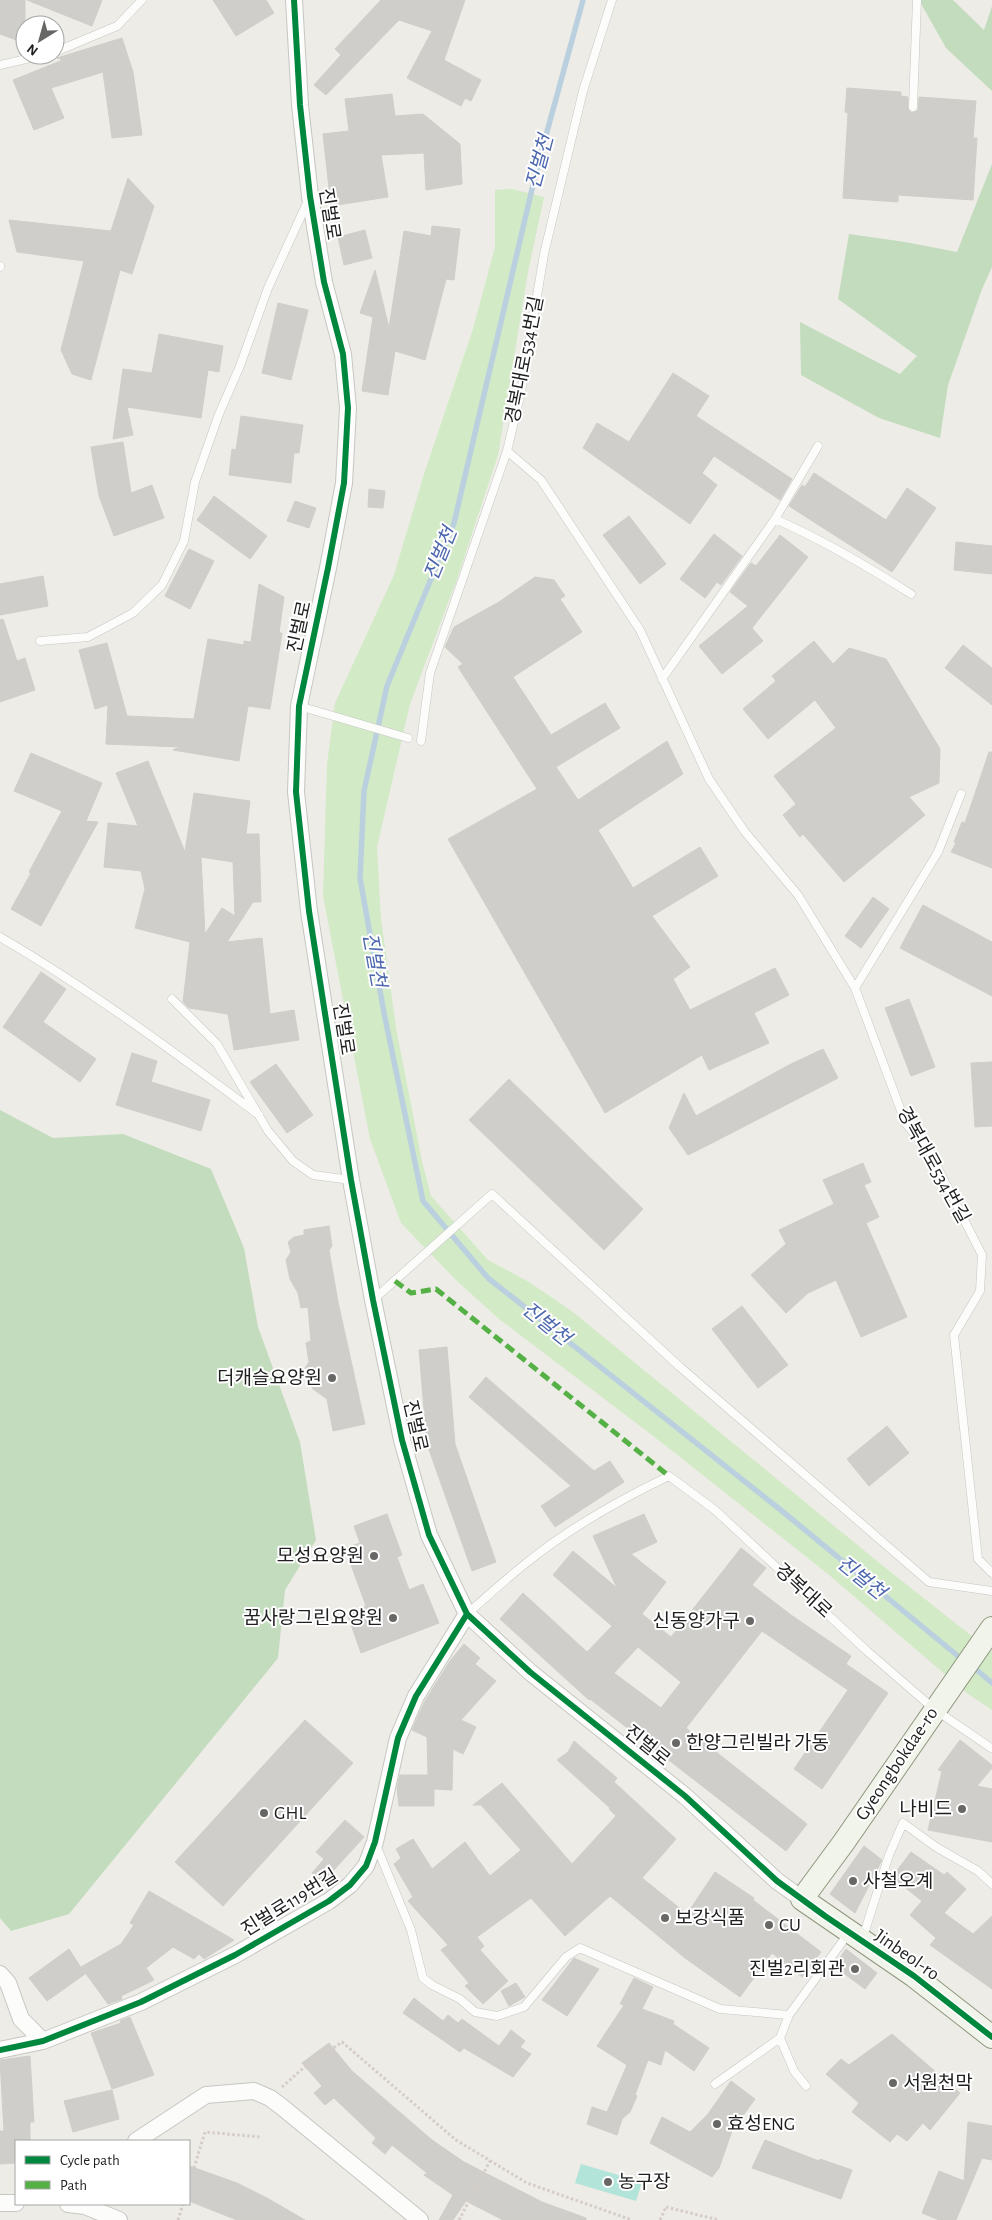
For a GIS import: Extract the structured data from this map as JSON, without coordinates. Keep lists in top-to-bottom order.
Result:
{
  "streets": {
    "street": [
      "진벌로",
      "Gyeongbokdae-ro",
      "진벌로119번길",
      "Jinbeol-ro"
    ],
    "lane": ["경복대로534번길", "경복대로"]
  },
  "crossings": [
    ["진벌로", "경복대로"],
    ["진벌로", "Gyeongbokdae-ro"],
    ["진벌로", "진벌로119번길"],
    ["진벌로", "Jinbeol-ro"],
    ["경복대로", "Gyeongbokdae-ro"],
    ["경복대로", "진벌로119번길"],
    ["Gyeongbokdae-ro", "Jinbeol-ro"]
  ],
  "water": ["진벌천"],
  "places": [
    "더캐슬요양원",
    "모성요양원",
    "꿈사랑그린요양원",
    "신동양가구",
    "한양그린빌라 가동",
    "나비드",
    "GHL",
    "사철오계",
    "보강식품",
    "CU",
    "진벌2리회관",
    "서원천막",
    "효성ENG",
    "농구장"
  ],
  "legend": ["Cycle path", "Path"],
  "north": "bottom left"
}
